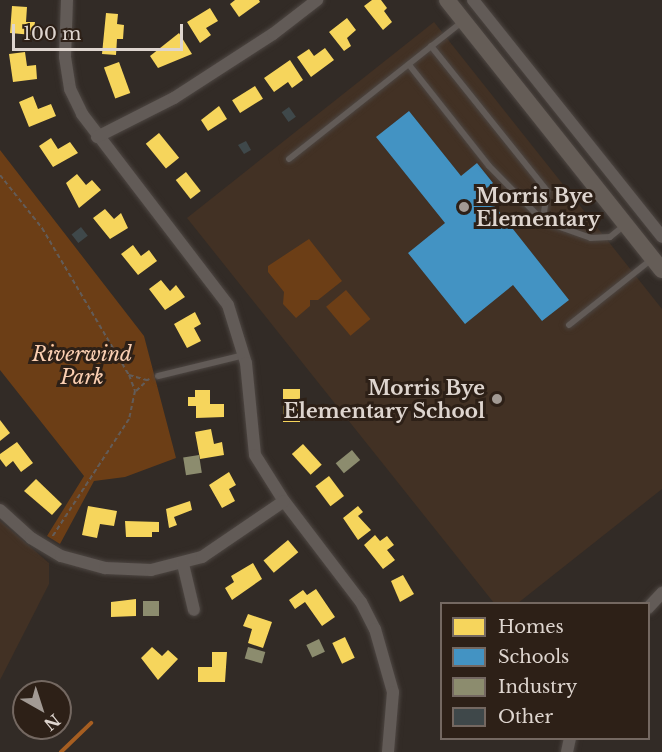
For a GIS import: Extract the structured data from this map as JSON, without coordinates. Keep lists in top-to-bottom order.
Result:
{
  "parks": ["Riverwind Park"],
  "places": ["Morris Bye Elementary", "Morris Bye Elementary School"],
  "legend": [
    "Homes",
    "Schools",
    "Industry",
    "Other"
  ],
  "scale_bar": "100 m",
  "north": "bottom right"
}
